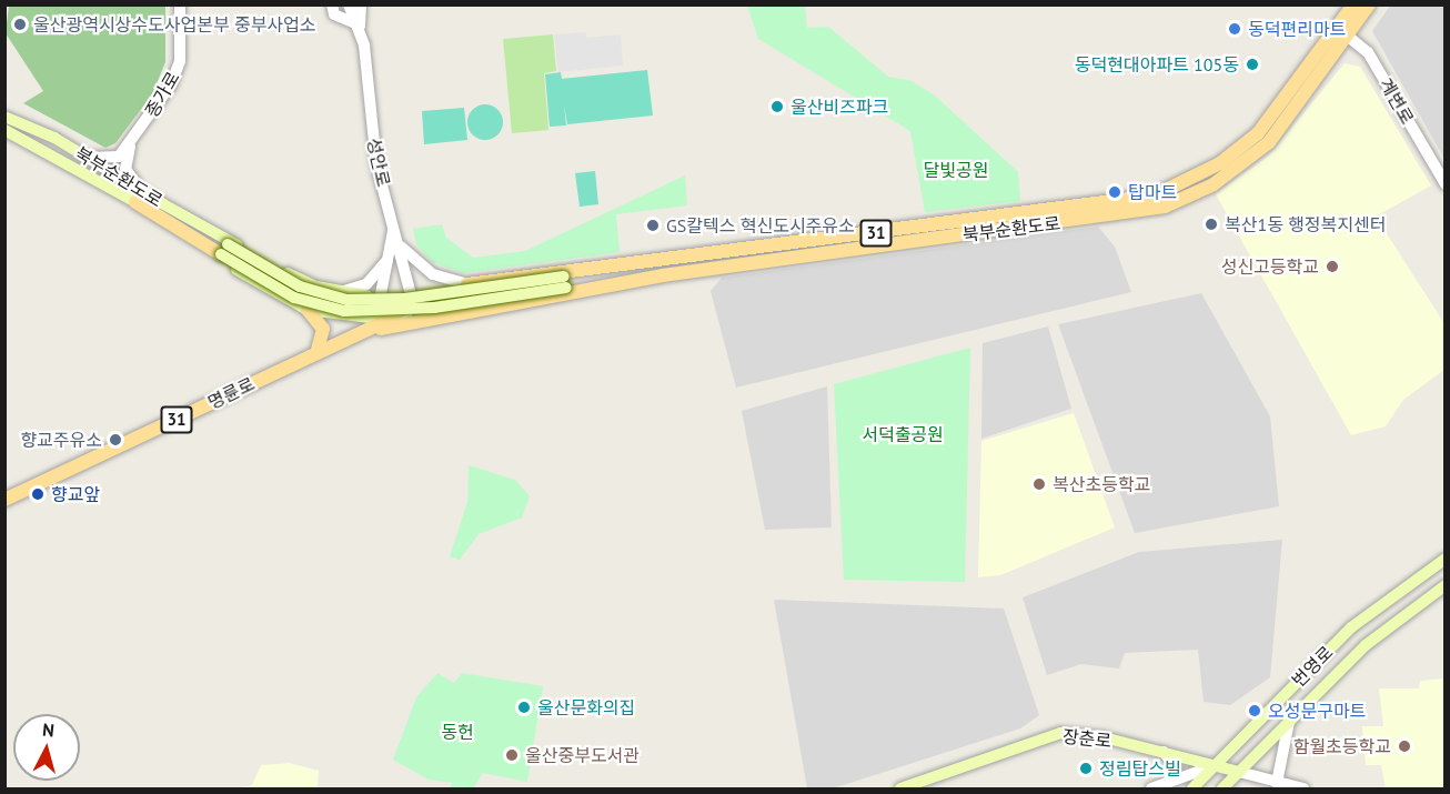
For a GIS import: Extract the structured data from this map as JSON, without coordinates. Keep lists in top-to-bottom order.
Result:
{
  "streets": {
    "main road": [
      "북부순환도로",
      "31",
      "명륜로",
      "번영로",
      "장춘로"
    ],
    "street": ["종가로", "계변로", "성안로"]
  },
  "crossings": [
    ["계변로", "북부순환도로"],
    ["번영로", "장춘로"]
  ],
  "parks": ["달빛공원", "서덕출공원", "동헌"],
  "places": [
    "울산광역시상수도사업본부 중부사업소",
    "동덕편리마트",
    "동덕현대아파트 105동",
    "울산비즈파크",
    "탑마트",
    "복산1동 행정복지센터",
    "GS칼텍스 혁신도시주유소",
    "성신고등학교",
    "향교주유소",
    "복산초등학교",
    "향교앞",
    "울산문화의집",
    "오성문구마트",
    "함월초등학교",
    "울산중부도서관",
    "정림탑스빌"
  ],
  "north": "top"
}
